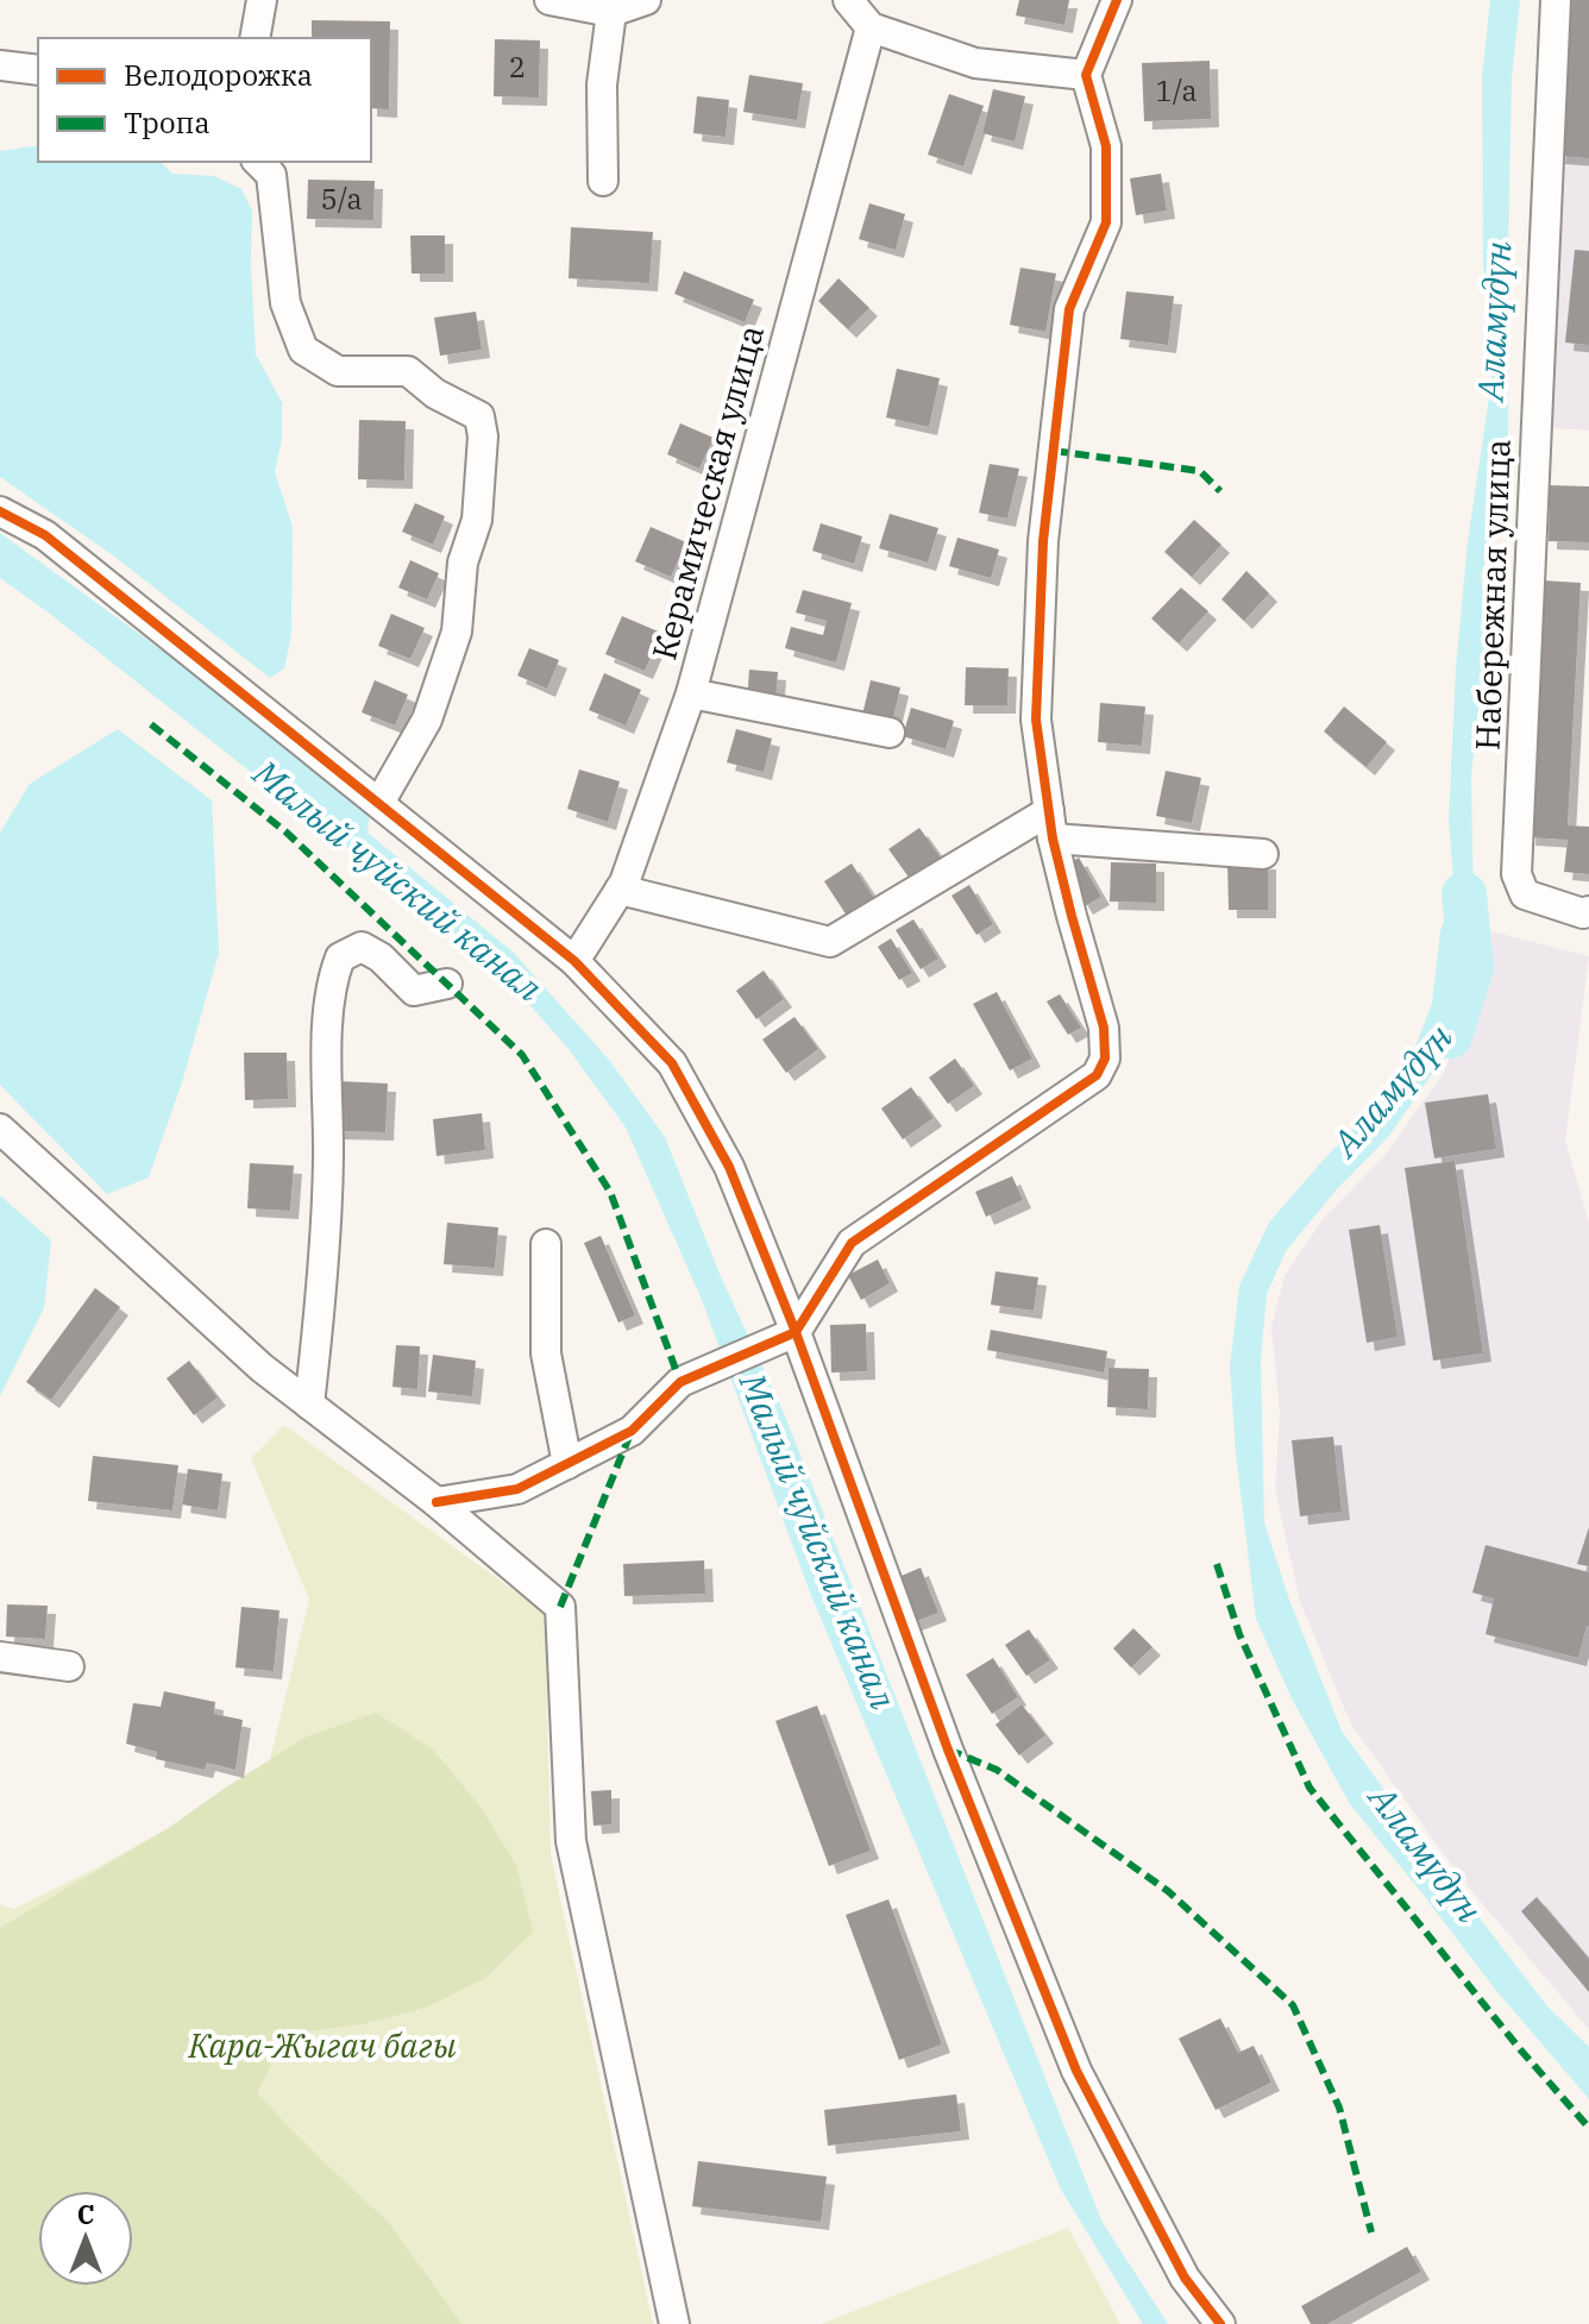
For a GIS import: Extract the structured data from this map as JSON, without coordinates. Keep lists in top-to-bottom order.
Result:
{
  "streets": {
    "street": ["Керамическая улица", "Набережная улица"]
  },
  "water": ["Аламүдүн", "Малый чуйский канал"],
  "parks": ["Кара-Жыгач багы"],
  "house_numbers": ["2", "1/а", "5/а"],
  "legend": ["Велодорожка", "Тропа"],
  "north": "top"
}
